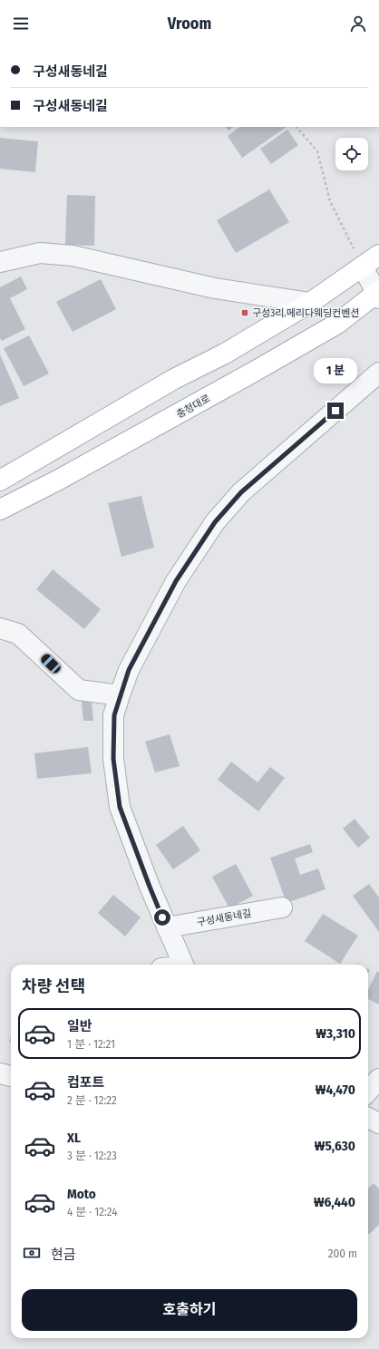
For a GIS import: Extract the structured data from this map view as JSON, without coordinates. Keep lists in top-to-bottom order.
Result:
{
  "streets": {
    "main road": ["충청대로"],
    "street": ["구성새동네길"]
  },
  "places": {
    "transit": ["구성3리.메리다웨딩컨벤션"]
  },
  "page": {
    "header": "Vroom",
    "banner": ["구성새동네길", "구성새동네길"],
    "bubble": "1 분",
    "heading": "차량 선택",
    "list": [
      {
        "name": "일반",
        "note": "1 분 · 12:21",
        "value": "₩3,310"
      },
      {
        "name": "컴포트",
        "note": "2 분 · 12:22",
        "value": "₩4,470"
      },
      {
        "name": "XL",
        "note": "3 분 · 12:23",
        "value": "₩5,630"
      },
      {
        "name": "Moto",
        "note": "4 분 · 12:24",
        "value": "₩6,440"
      }
    ],
    "pay": ["현금", "200 m"],
    "buttons": "호출하기"
  }
}
